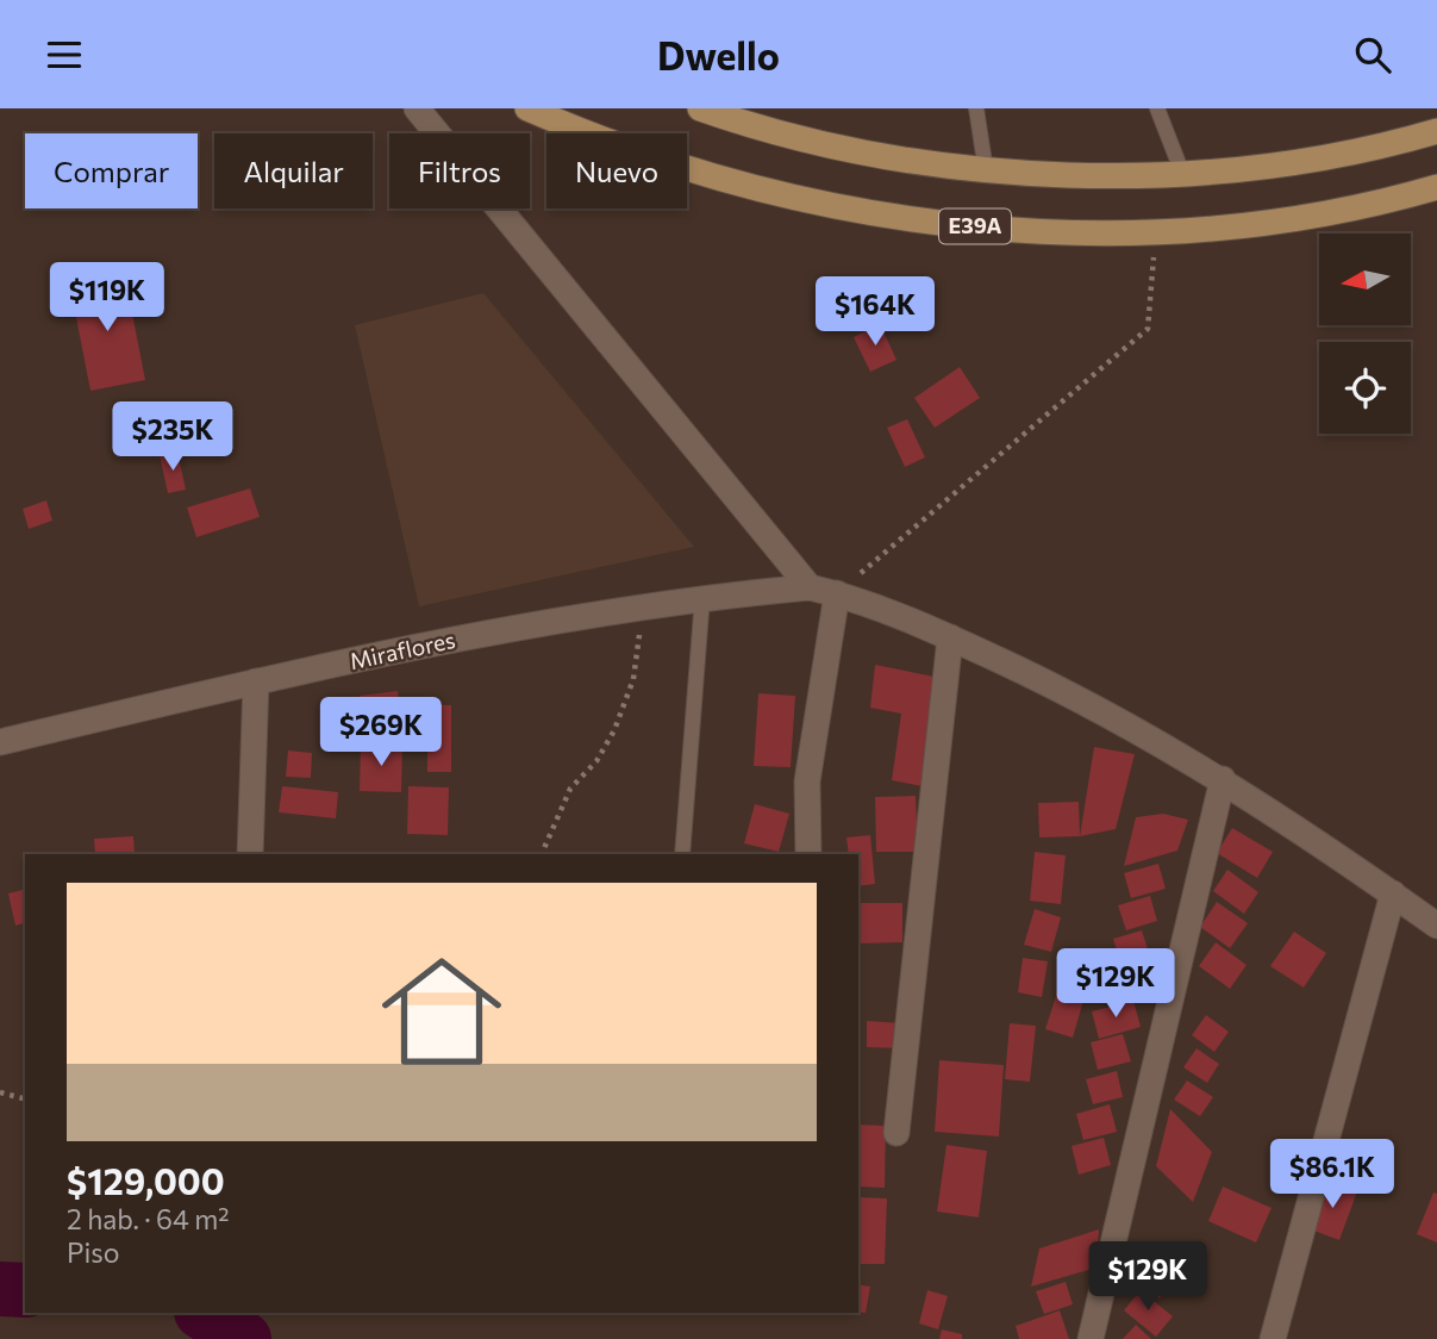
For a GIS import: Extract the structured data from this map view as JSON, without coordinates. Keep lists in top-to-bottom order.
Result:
{
  "streets": {
    "main road": ["E39A"],
    "street": ["Miraflores"]
  },
  "north": "left",
  "page": {
    "header": "Dwello",
    "chip": [
      "Comprar",
      "Alquilar",
      "Filtros",
      "Nuevo"
    ],
    "price": [
      "$119K",
      "$164K",
      "$235K",
      "$269K",
      "$129K",
      "$86.1K",
      "$129K"
    ],
    "list": [
      {
        "name": "$129,000",
        "note": "2 hab. · 64 m² · Piso"
      }
    ]
  }
}
